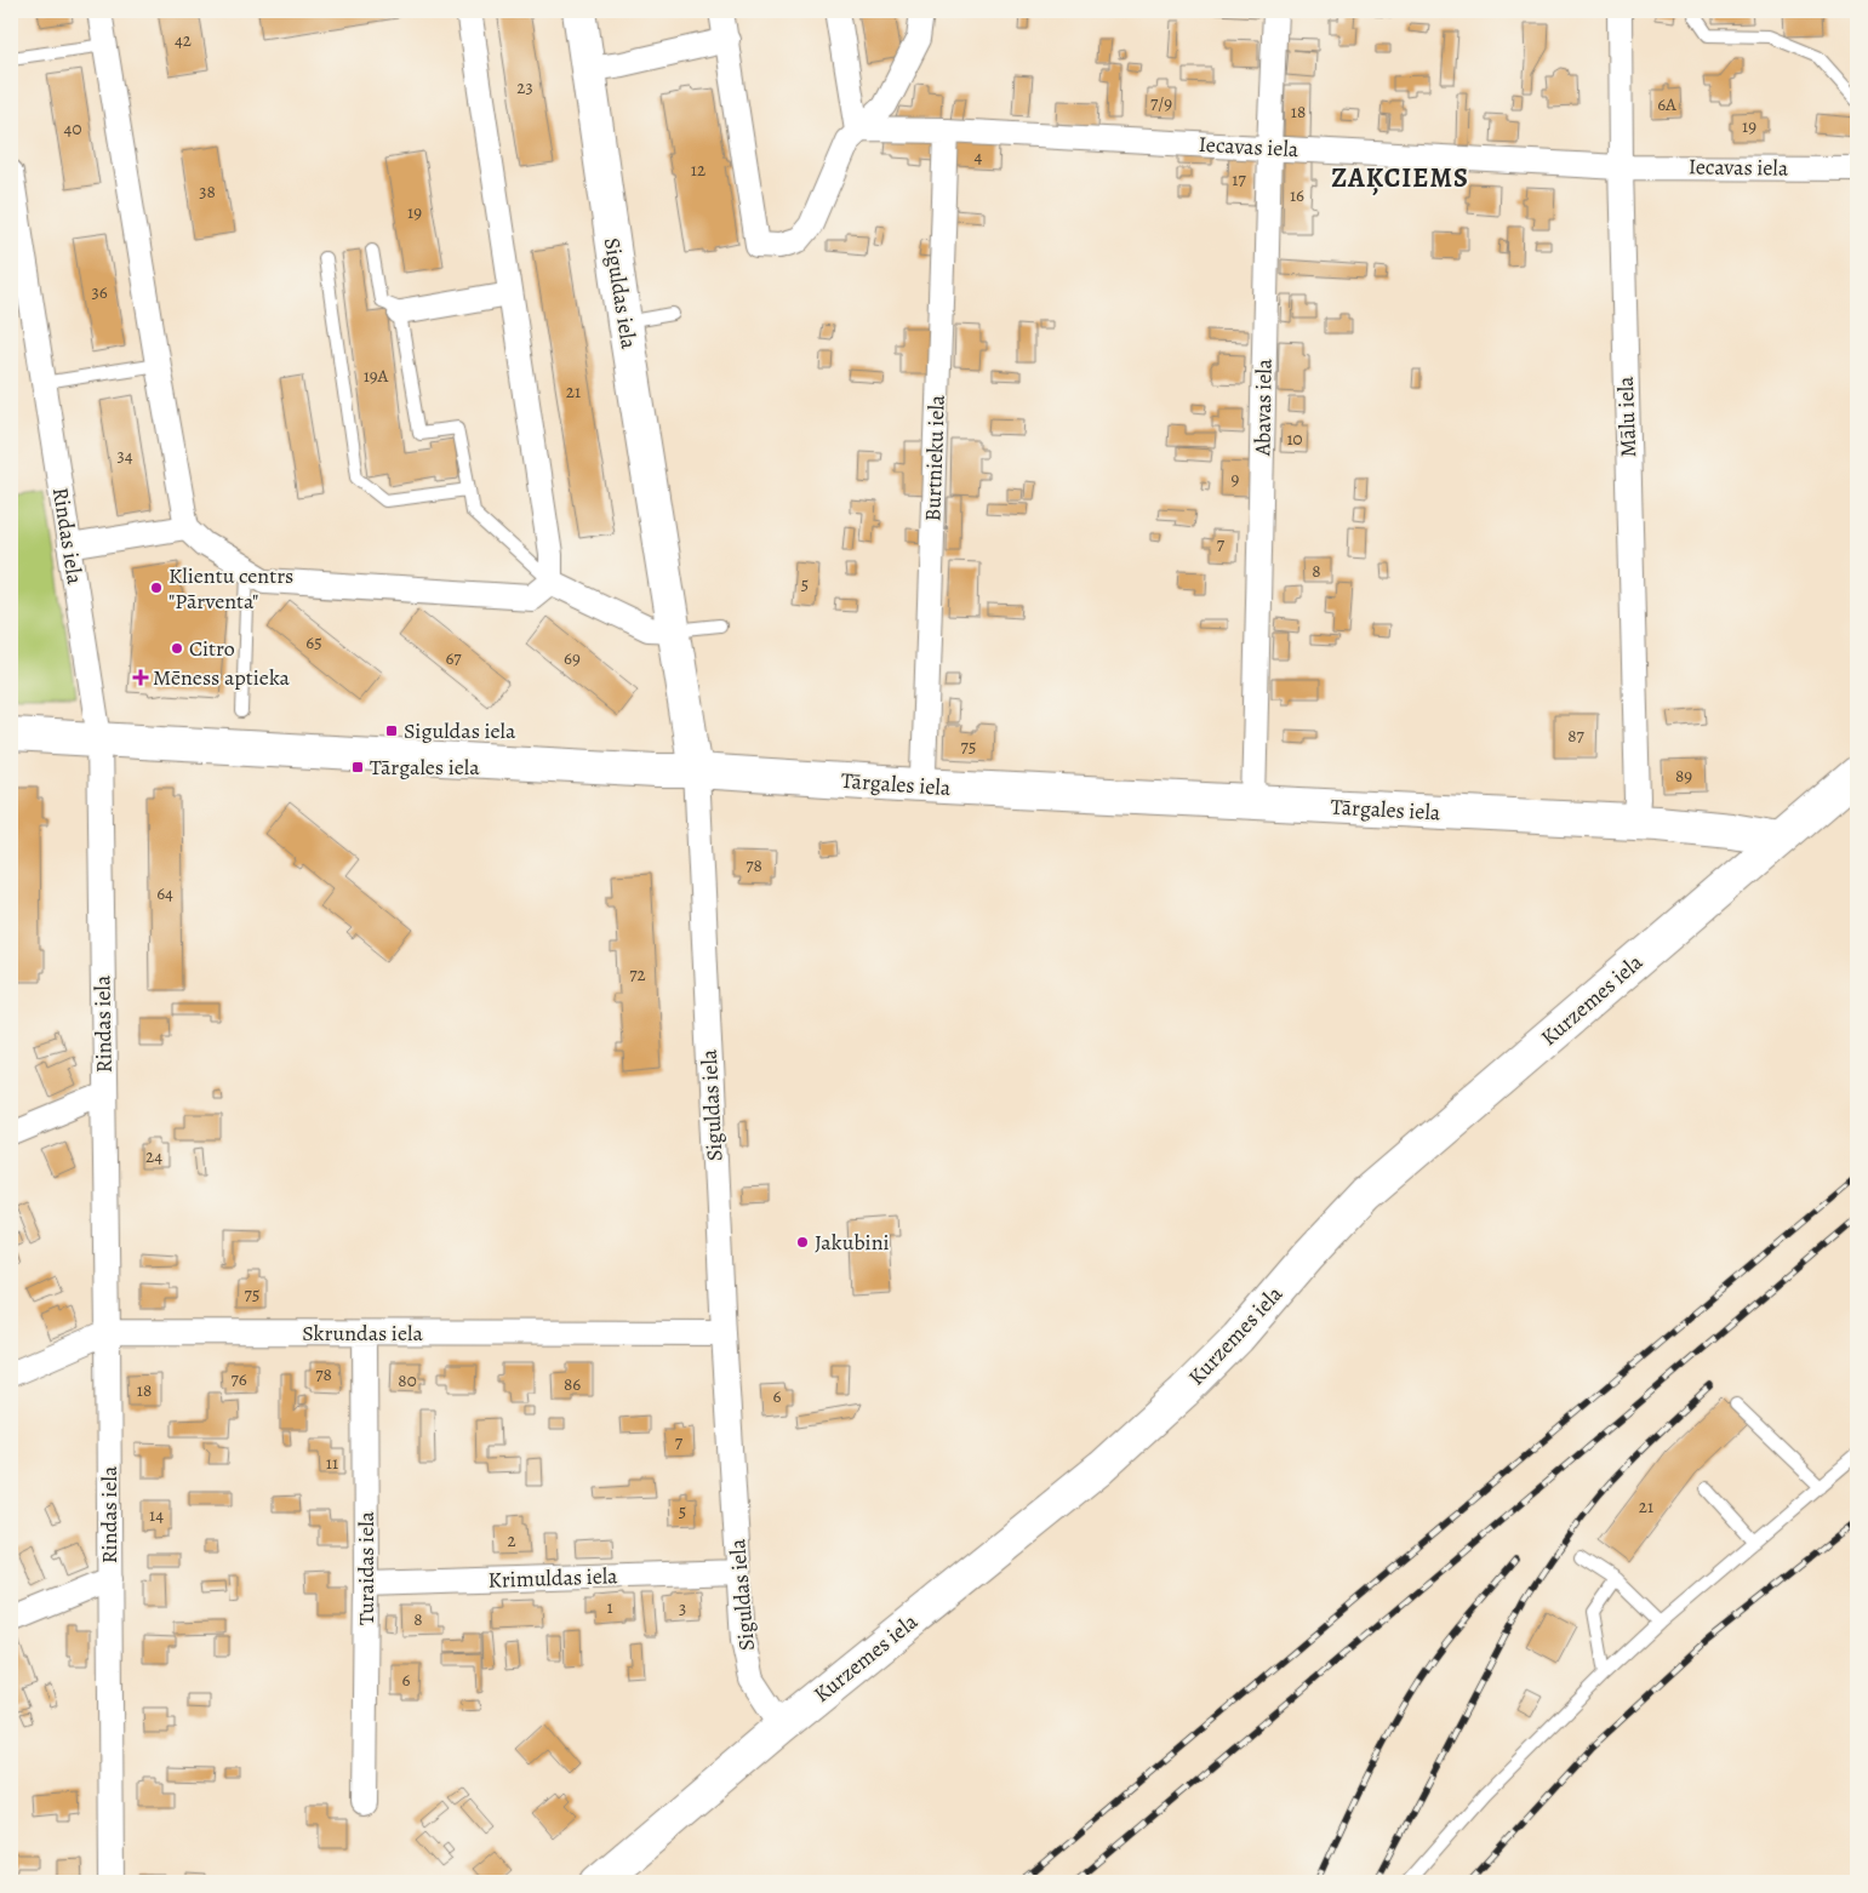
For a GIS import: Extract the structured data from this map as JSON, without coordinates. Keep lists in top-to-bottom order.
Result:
{
  "streets": {
    "main road": ["Siguldas iela", "Tārgales iela", "Kurzemes iela"],
    "street": [
      "Iecavas iela",
      "Abavas iela",
      "Mālu iela",
      "Burtnieku iela",
      "Rindas iela",
      "Skrundas iela",
      "Turaidas iela",
      "Krimuldas iela"
    ]
  },
  "crossings": [
    ["Iecavas iela", "Abavas iela"],
    ["Iecavas iela", "Mālu iela"],
    ["Iecavas iela", "Burtnieku iela"],
    ["Siguldas iela", "Tārgales iela"],
    ["Siguldas iela", "Kurzemes iela"],
    ["Siguldas iela", "Skrundas iela"],
    ["Siguldas iela", "Krimuldas iela"],
    ["Abavas iela", "Tārgales iela"],
    ["Mālu iela", "Tārgales iela"],
    ["Burtnieku iela", "Tārgales iela"],
    ["Rindas iela", "Tārgales iela"],
    ["Rindas iela", "Skrundas iela"],
    ["Tārgales iela", "Kurzemes iela"],
    ["Skrundas iela", "Turaidas iela"],
    ["Turaidas iela", "Krimuldas iela"]
  ],
  "districts": ["ZAĶCIEMS"],
  "places": {
    "other": ["Klientu centrs \"Pārventa\"", "Citro", "Jakubini"],
    "health": ["Mēness aptieka"],
    "transit": ["Siguldas iela", "Tārgales iela"]
  },
  "house_numbers": [
    "42",
    "23",
    "7/9",
    "6A",
    "18",
    "19",
    "40",
    "4",
    "12",
    "17",
    "38",
    "16",
    "19",
    "36",
    "19A",
    "21",
    "10",
    "34",
    "9",
    "7",
    "8",
    "5",
    "65",
    "67",
    "69",
    "87",
    "75",
    "89",
    "78",
    "64",
    "72",
    "24",
    "75",
    "78",
    "76",
    "80",
    "86",
    "18",
    "6",
    "7",
    "11",
    "21",
    "5",
    "14",
    "2",
    "1",
    "3",
    "8",
    "6"
  ]
}
